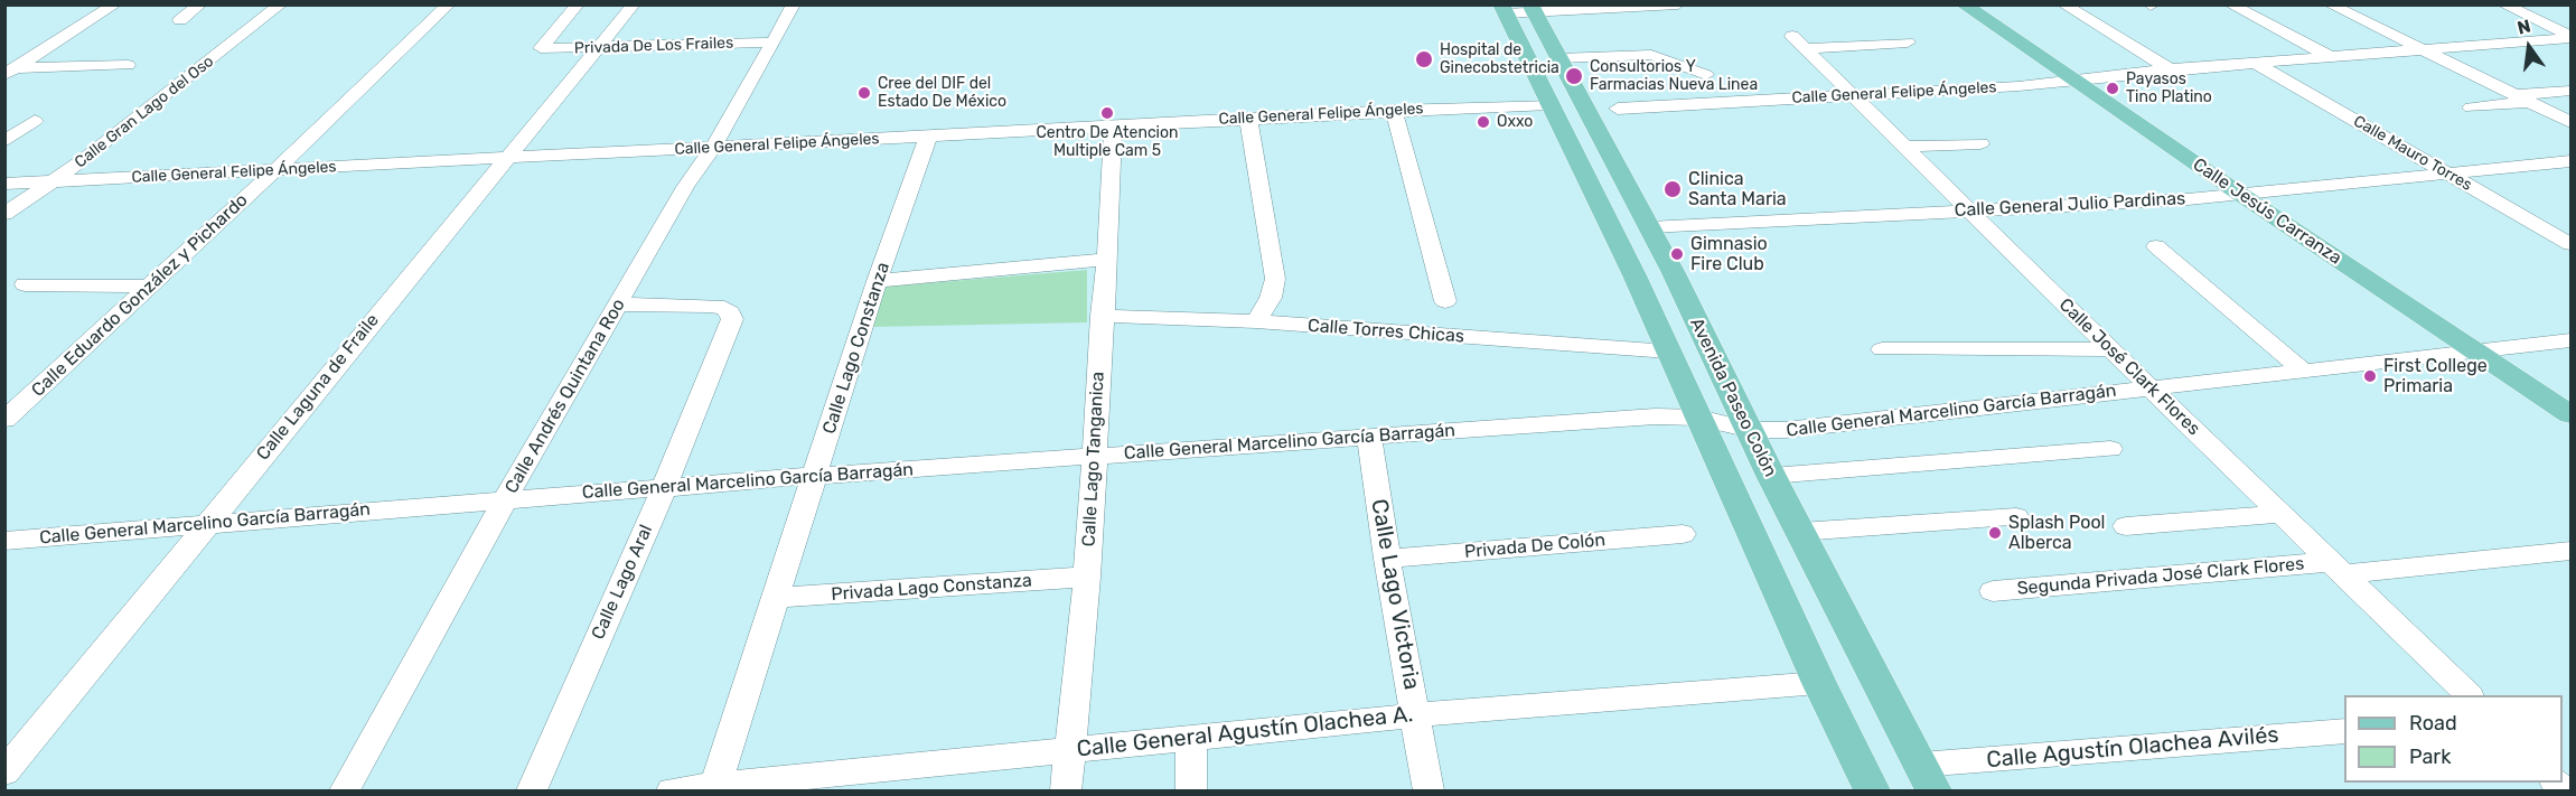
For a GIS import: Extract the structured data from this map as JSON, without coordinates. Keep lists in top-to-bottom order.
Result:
{
  "streets": {
    "main road": ["Calle Jesús Carranza", "Avenida Paseo Colón"],
    "street": [
      "Privada De Los Frailes",
      "Calle General Felipe Ángeles",
      "Calle Gran Lago del Oso",
      "Calle Mauro Torres",
      "Calle General Julio Pardinas",
      "Calle Eduardo González y Pichardo",
      "Calle Torres Chicas",
      "Calle Lago Constanza",
      "Calle José Clark Flores",
      "Calle Laguna de Fraile",
      "Calle Andrés Quintana Roo",
      "Calle General Marcelino García Barragán",
      "Calle Lago Tanganica",
      "Privada De Colón",
      "Segunda Privada José Clark Flores",
      "Calle Lago Aral",
      "Privada Lago Constanza",
      "Calle Lago Victoria",
      "Calle General Agustín Olachea A.",
      "Calle Agustín Olachea Avilés"
    ]
  },
  "crossings": [
    ["Privada De Los Frailes", "Calle Laguna de Fraile"],
    ["Privada De Los Frailes", "Calle Andrés Quintana Roo"],
    ["Calle General Felipe Ángeles", "Calle Gran Lago del Oso"],
    ["Calle General Felipe Ángeles", "Calle Mauro Torres"],
    ["Calle General Felipe Ángeles", "Calle Jesús Carranza"],
    ["Calle General Felipe Ángeles", "Calle Eduardo González y Pichardo"],
    ["Calle General Felipe Ángeles", "Calle Lago Constanza"],
    ["Calle General Felipe Ángeles", "Calle José Clark Flores"],
    ["Calle General Felipe Ángeles", "Calle Laguna de Fraile"],
    ["Calle General Felipe Ángeles", "Calle Andrés Quintana Roo"],
    ["Calle General Felipe Ángeles", "Avenida Paseo Colón"],
    ["Calle General Felipe Ángeles", "Calle Lago Tanganica"],
    ["Calle Mauro Torres", "Calle General Julio Pardinas"],
    ["Calle General Julio Pardinas", "Calle Jesús Carranza"],
    ["Calle General Julio Pardinas", "Calle José Clark Flores"],
    ["Calle General Julio Pardinas", "Avenida Paseo Colón"],
    ["Calle Jesús Carranza", "Calle General Marcelino García Barragán"],
    ["Calle Torres Chicas", "Avenida Paseo Colón"],
    ["Calle Torres Chicas", "Calle Lago Tanganica"],
    ["Calle Lago Constanza", "Calle General Marcelino García Barragán"],
    ["Calle Lago Constanza", "Privada Lago Constanza"],
    ["Calle Lago Constanza", "Calle General Agustín Olachea A."],
    ["Calle José Clark Flores", "Calle General Marcelino García Barragán"],
    ["Calle José Clark Flores", "Segunda Privada José Clark Flores"],
    ["Calle Laguna de Fraile", "Calle General Marcelino García Barragán"],
    ["Calle Andrés Quintana Roo", "Calle General Marcelino García Barragán"],
    ["Calle Andrés Quintana Roo", "Calle Lago Aral"],
    ["Avenida Paseo Colón", "Calle General Marcelino García Barragán"],
    ["Avenida Paseo Colón", "Calle General Agustín Olachea A."],
    ["Avenida Paseo Colón", "Calle Agustín Olachea Avilés"],
    ["Calle General Marcelino García Barragán", "Calle Lago Tanganica"],
    ["Calle General Marcelino García Barragán", "Calle Lago Aral"],
    ["Calle General Marcelino García Barragán", "Calle Lago Victoria"],
    ["Calle Lago Tanganica", "Privada Lago Constanza"],
    ["Calle Lago Tanganica", "Calle General Agustín Olachea A."],
    ["Privada De Colón", "Calle Lago Victoria"],
    ["Calle Lago Victoria", "Calle General Agustín Olachea A."]
  ],
  "places": [
    "Hospital de Ginecobstetricia",
    "Consultorios Y Farmacias Nueva Linea",
    "Payasos Tino Platino",
    "Cree del DIF del Estado De México",
    "Centro De Atencion Multiple Cam 5",
    "Oxxo",
    "Clinica Santa Maria",
    "Gimnasio Fire Club",
    "First College Primaria",
    "Splash Pool Alberca"
  ],
  "legend": ["Road", "Park"],
  "north": "top"
}
